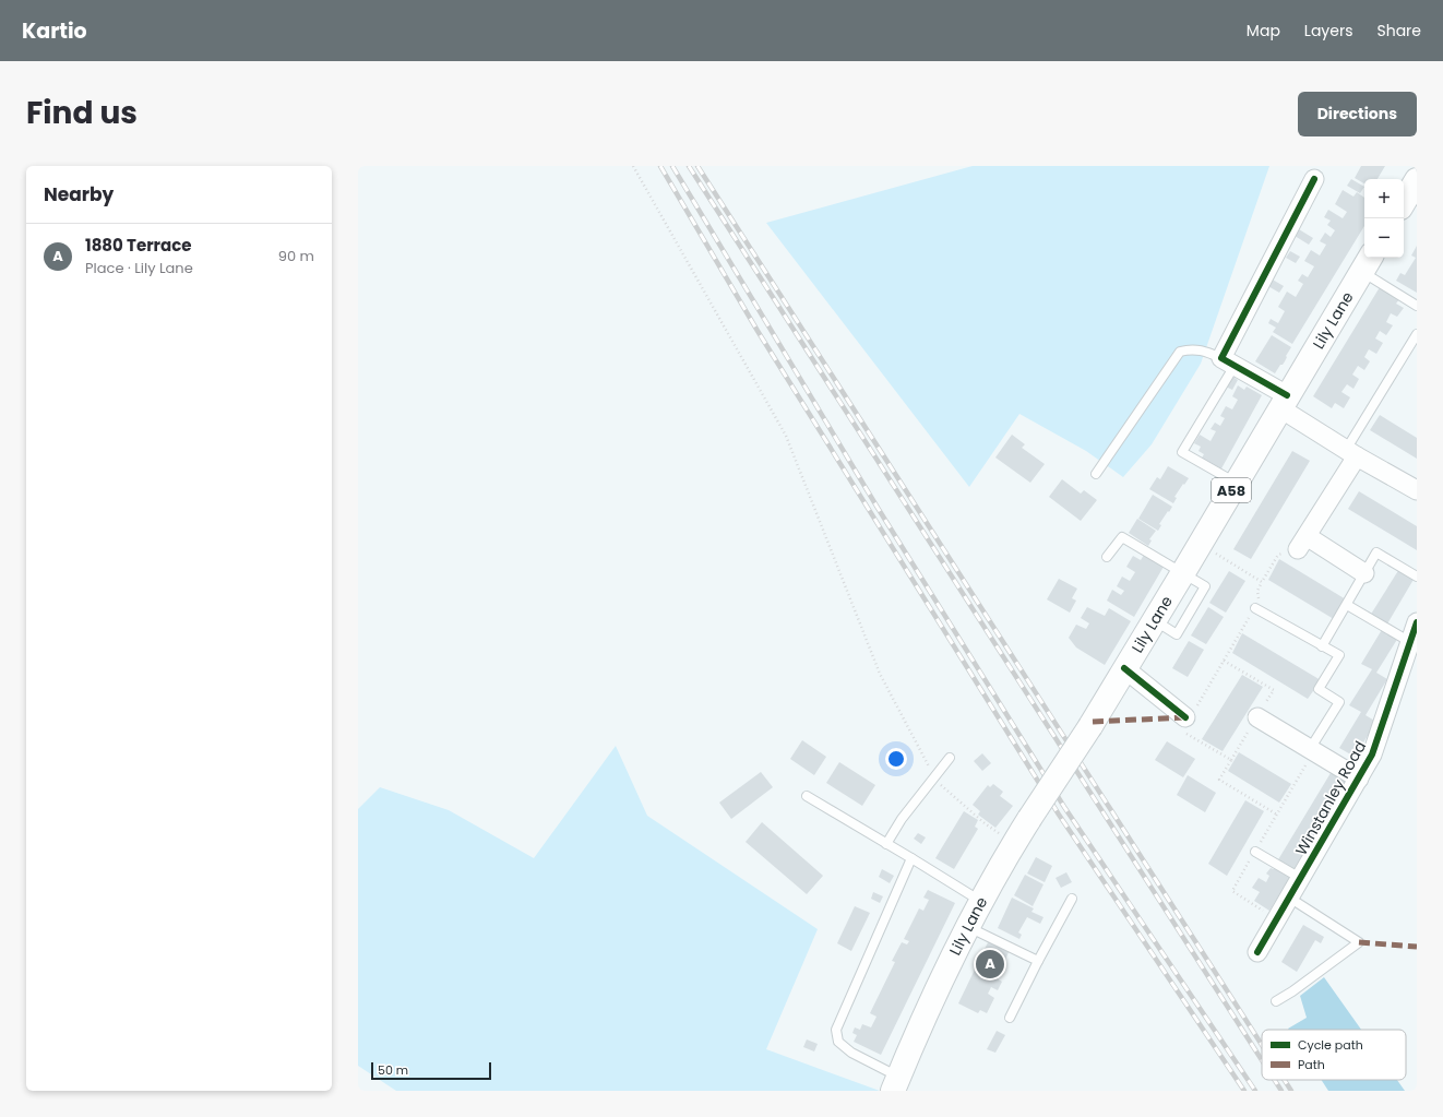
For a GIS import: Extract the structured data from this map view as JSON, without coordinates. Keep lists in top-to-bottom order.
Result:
{
  "streets": {
    "main road": ["Lily Lane", "A58"],
    "street": ["Winstanley Road"]
  },
  "legend": ["Cycle path", "Path"],
  "scale_bar": "50 m",
  "page": {
    "header": "Kartio",
    "nav": ["Map", "Layers", "Share"],
    "title": "Find us",
    "buttons": "Directions",
    "heading": "Nearby",
    "map_buttons": ["+", "−"],
    "list": [
      {
        "mark": "A",
        "name": "1880 Terrace",
        "note": "Place · Lily Lane",
        "value": "90 m"
      }
    ],
    "pins": "A",
    "scale": "50 m"
  }
}
